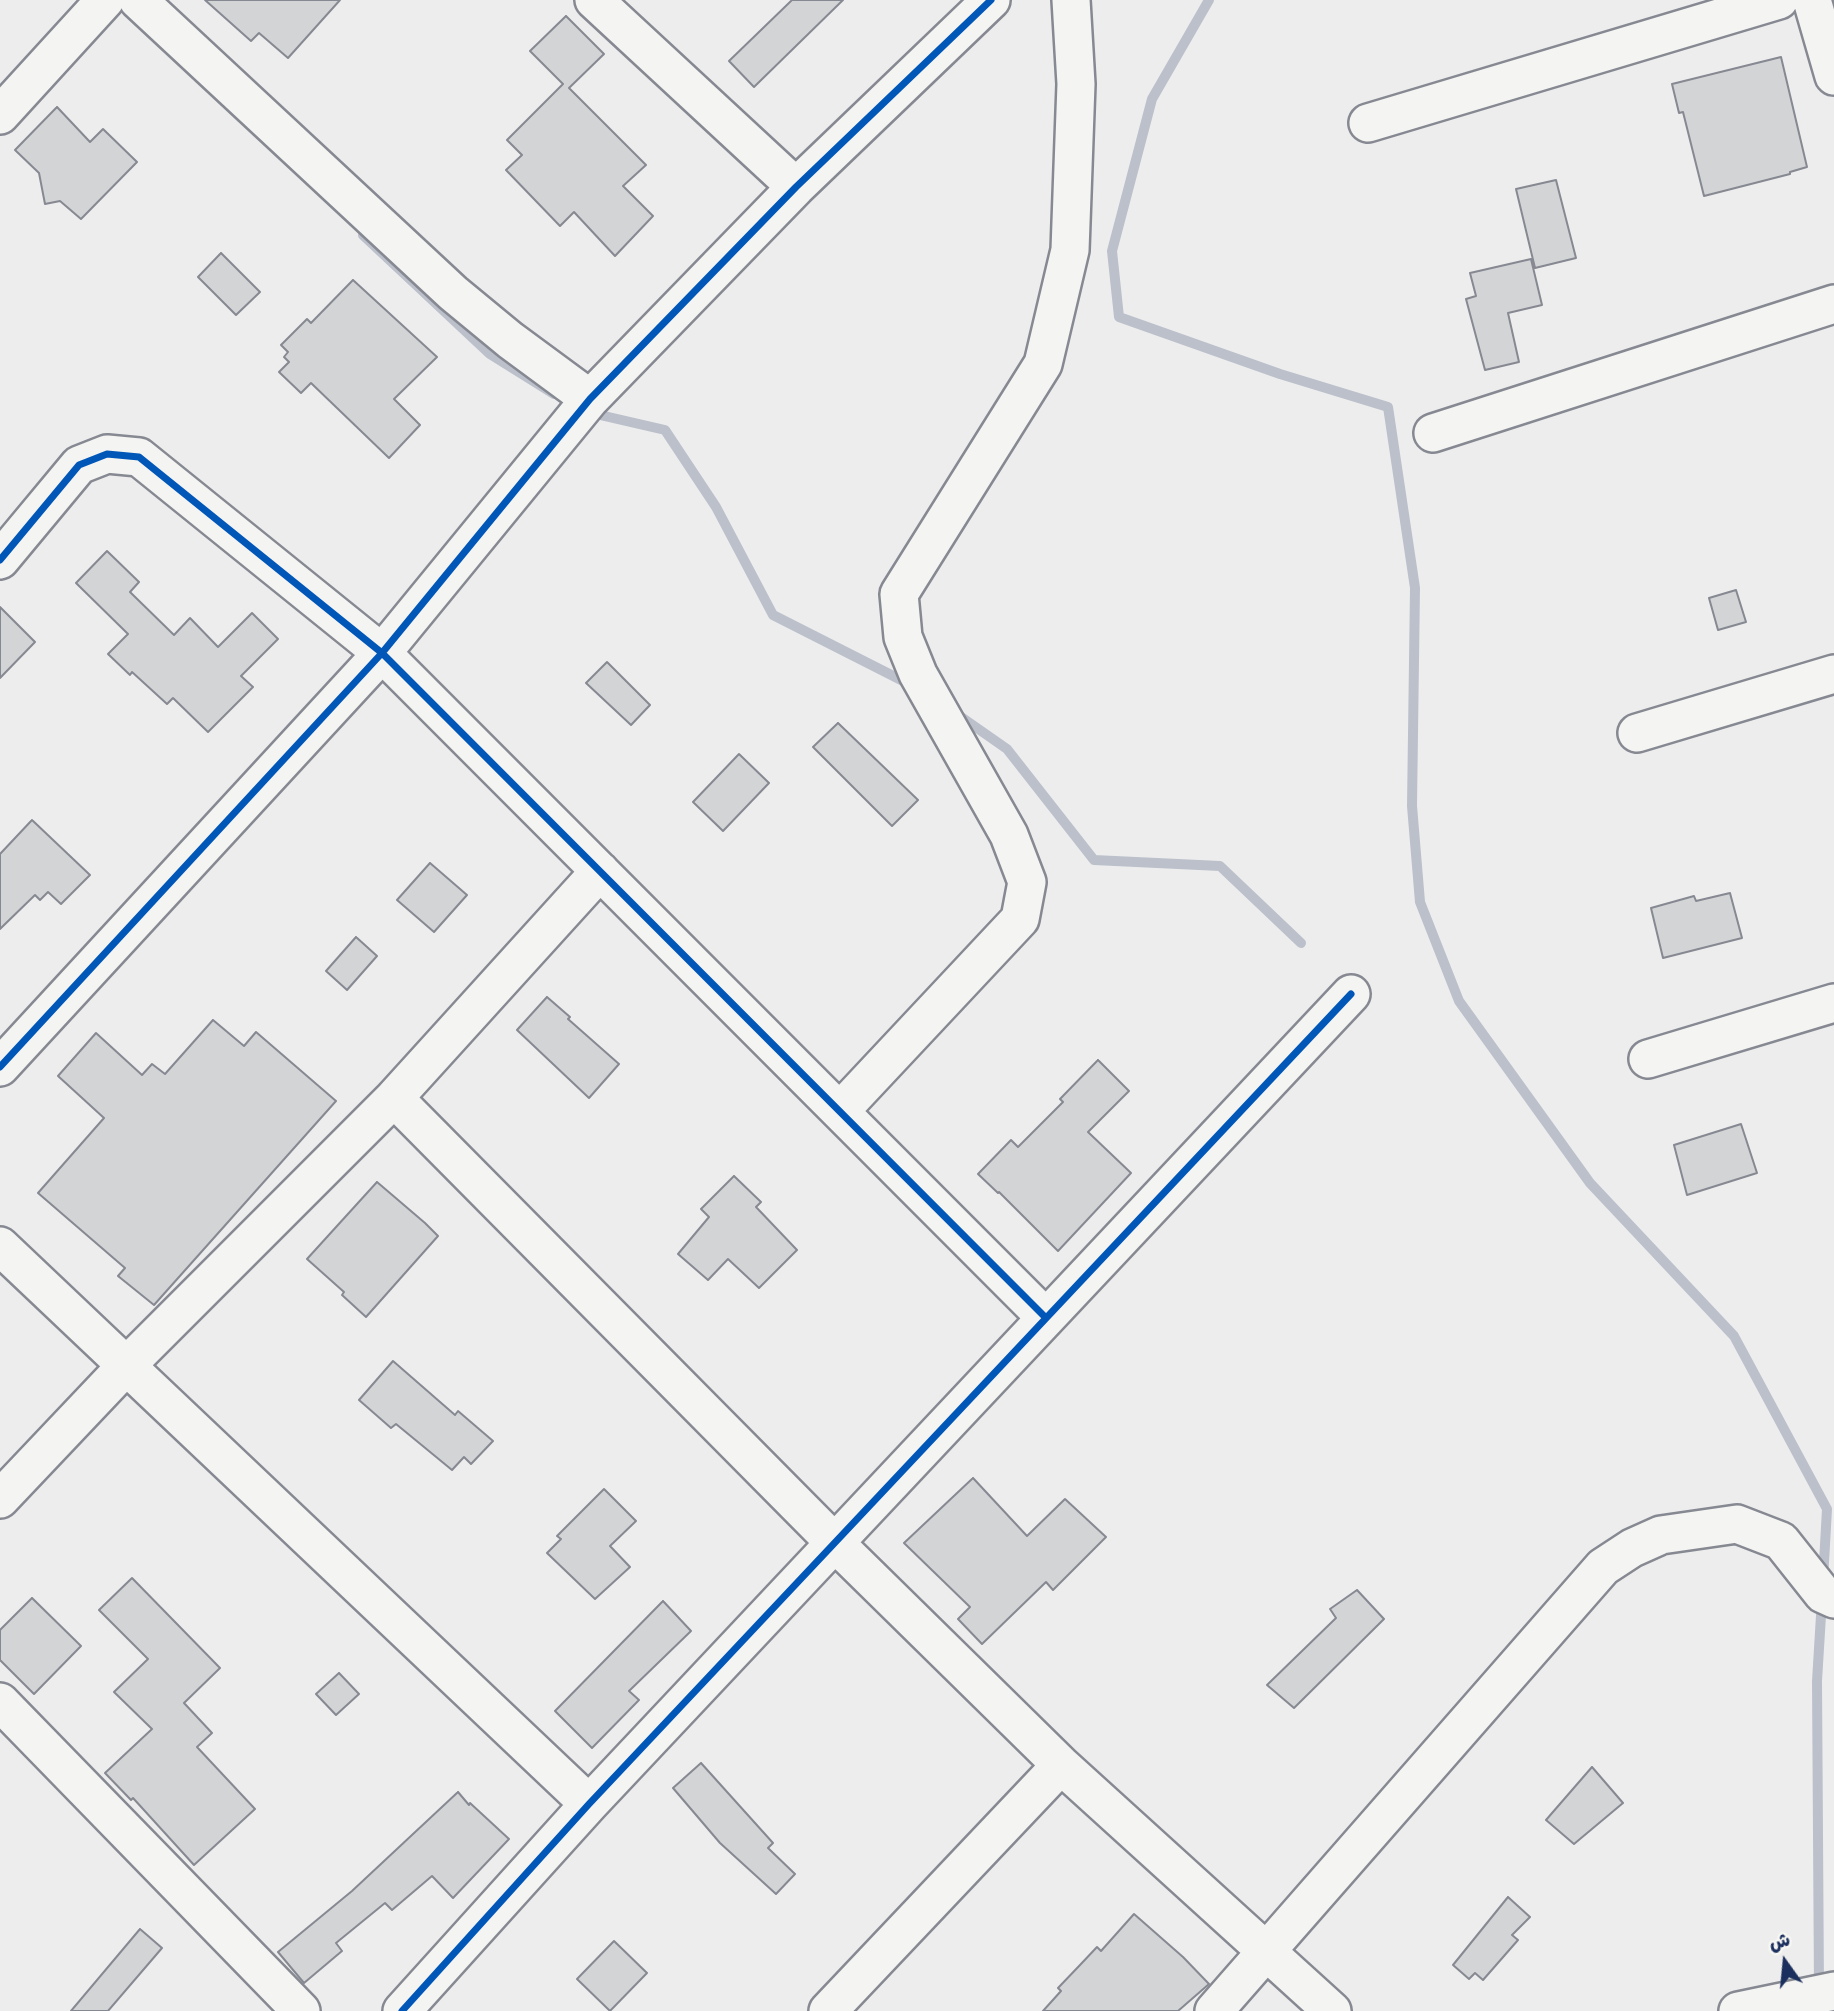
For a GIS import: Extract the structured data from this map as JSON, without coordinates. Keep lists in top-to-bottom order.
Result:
{
  "north": "top"
}
